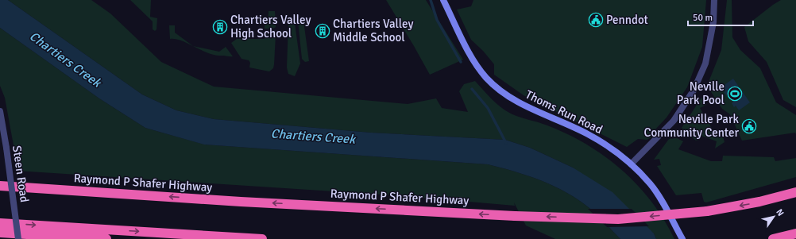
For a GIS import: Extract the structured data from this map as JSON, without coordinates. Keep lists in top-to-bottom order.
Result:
{
  "streets": {
    "highway": ["Raymond P Shafer Highway"],
    "street": ["Thoms Run Road", "Steen Road"]
  },
  "water": ["Chartiers Creek"],
  "places": {
    "public building": ["Penndot", "Neville Park Community Center"],
    "building": ["Chartiers Valley High School", "Chartiers Valley Middle School"],
    "sports": ["Neville Park Pool"]
  },
  "scale_bar": "50 m",
  "north": "top right"
}
